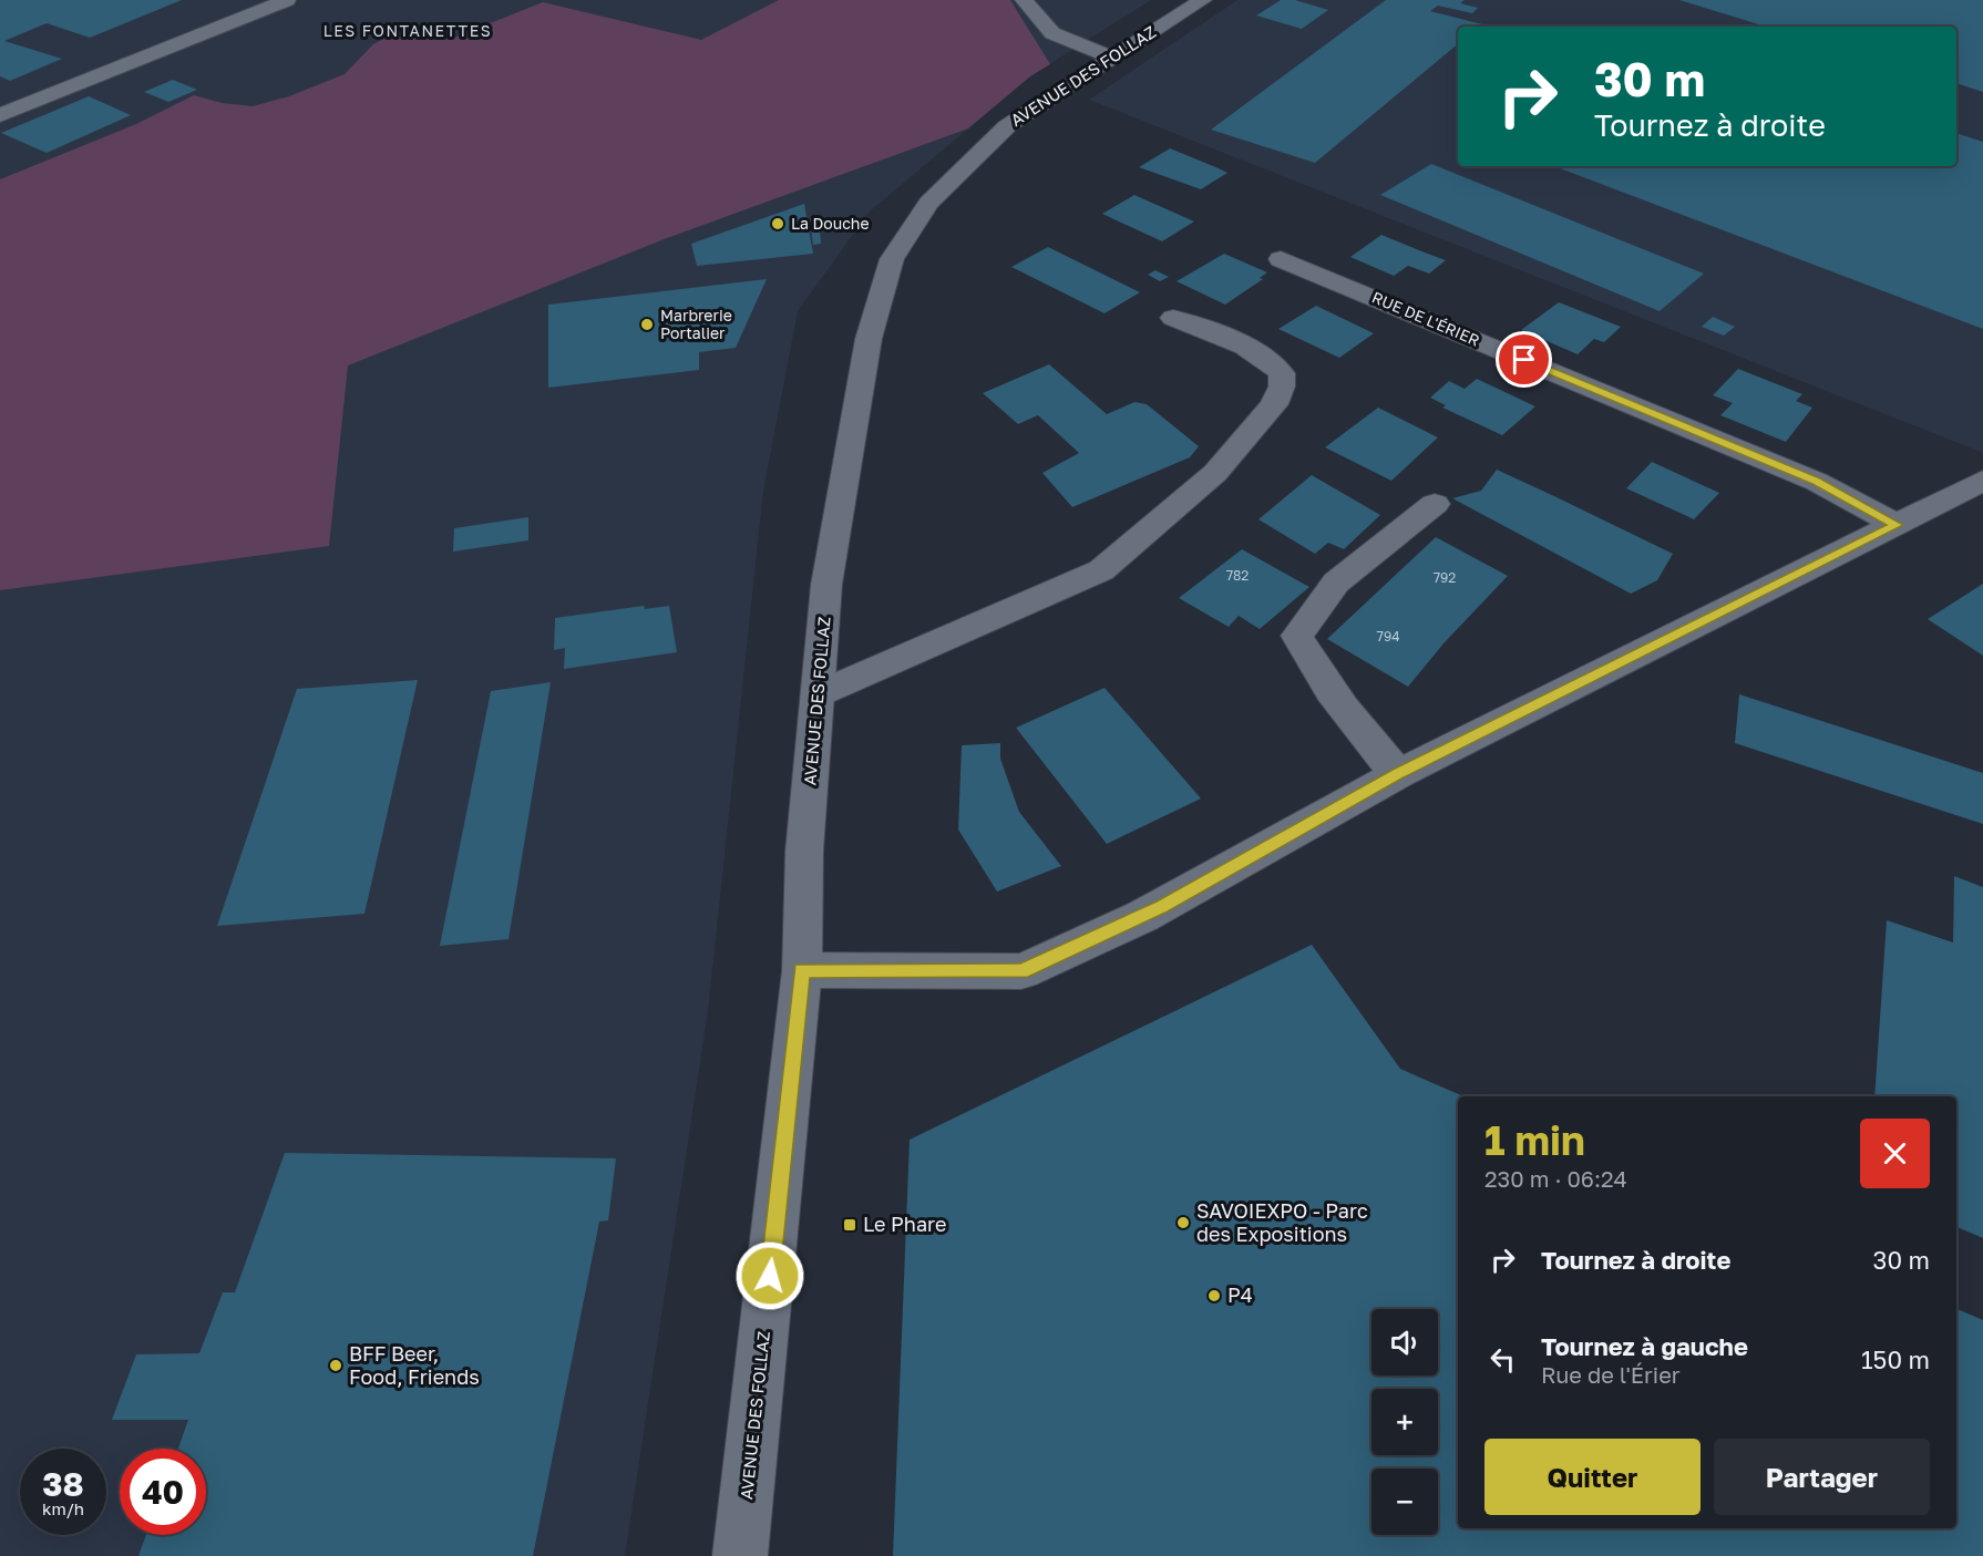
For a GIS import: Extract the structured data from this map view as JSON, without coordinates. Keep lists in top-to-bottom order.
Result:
{
  "streets": {
    "street": ["AVENUE DES FOLLAZ", "RUE DE L'ÉRIER"]
  },
  "districts": ["LES FONTANETTES"],
  "places": {
    "other": [
      "La Douche",
      "Marbrerie Portalier",
      "SAVOIEXPO - Parc des Expositions",
      "P4",
      "BFF Beer, Food, Friends"
    ],
    "transit": ["Le Phare"]
  },
  "house_numbers": ["782", "792", "794"],
  "page": {
    "turn": ["30 m", "Tournez à droite"],
    "heading": ["1 min", "230 m · 06:24"],
    "list": [
      {
        "name": "Tournez à droite",
        "value": "30 m"
      },
      {
        "name": "Tournez à gauche",
        "note": "Rue de l'Érier",
        "value": "150 m"
      }
    ],
    "map_buttons": ["+", "−"],
    "buttons": ["Quitter", "Partager"],
    "speed": "38 km/h",
    "limit": "40"
  }
}
